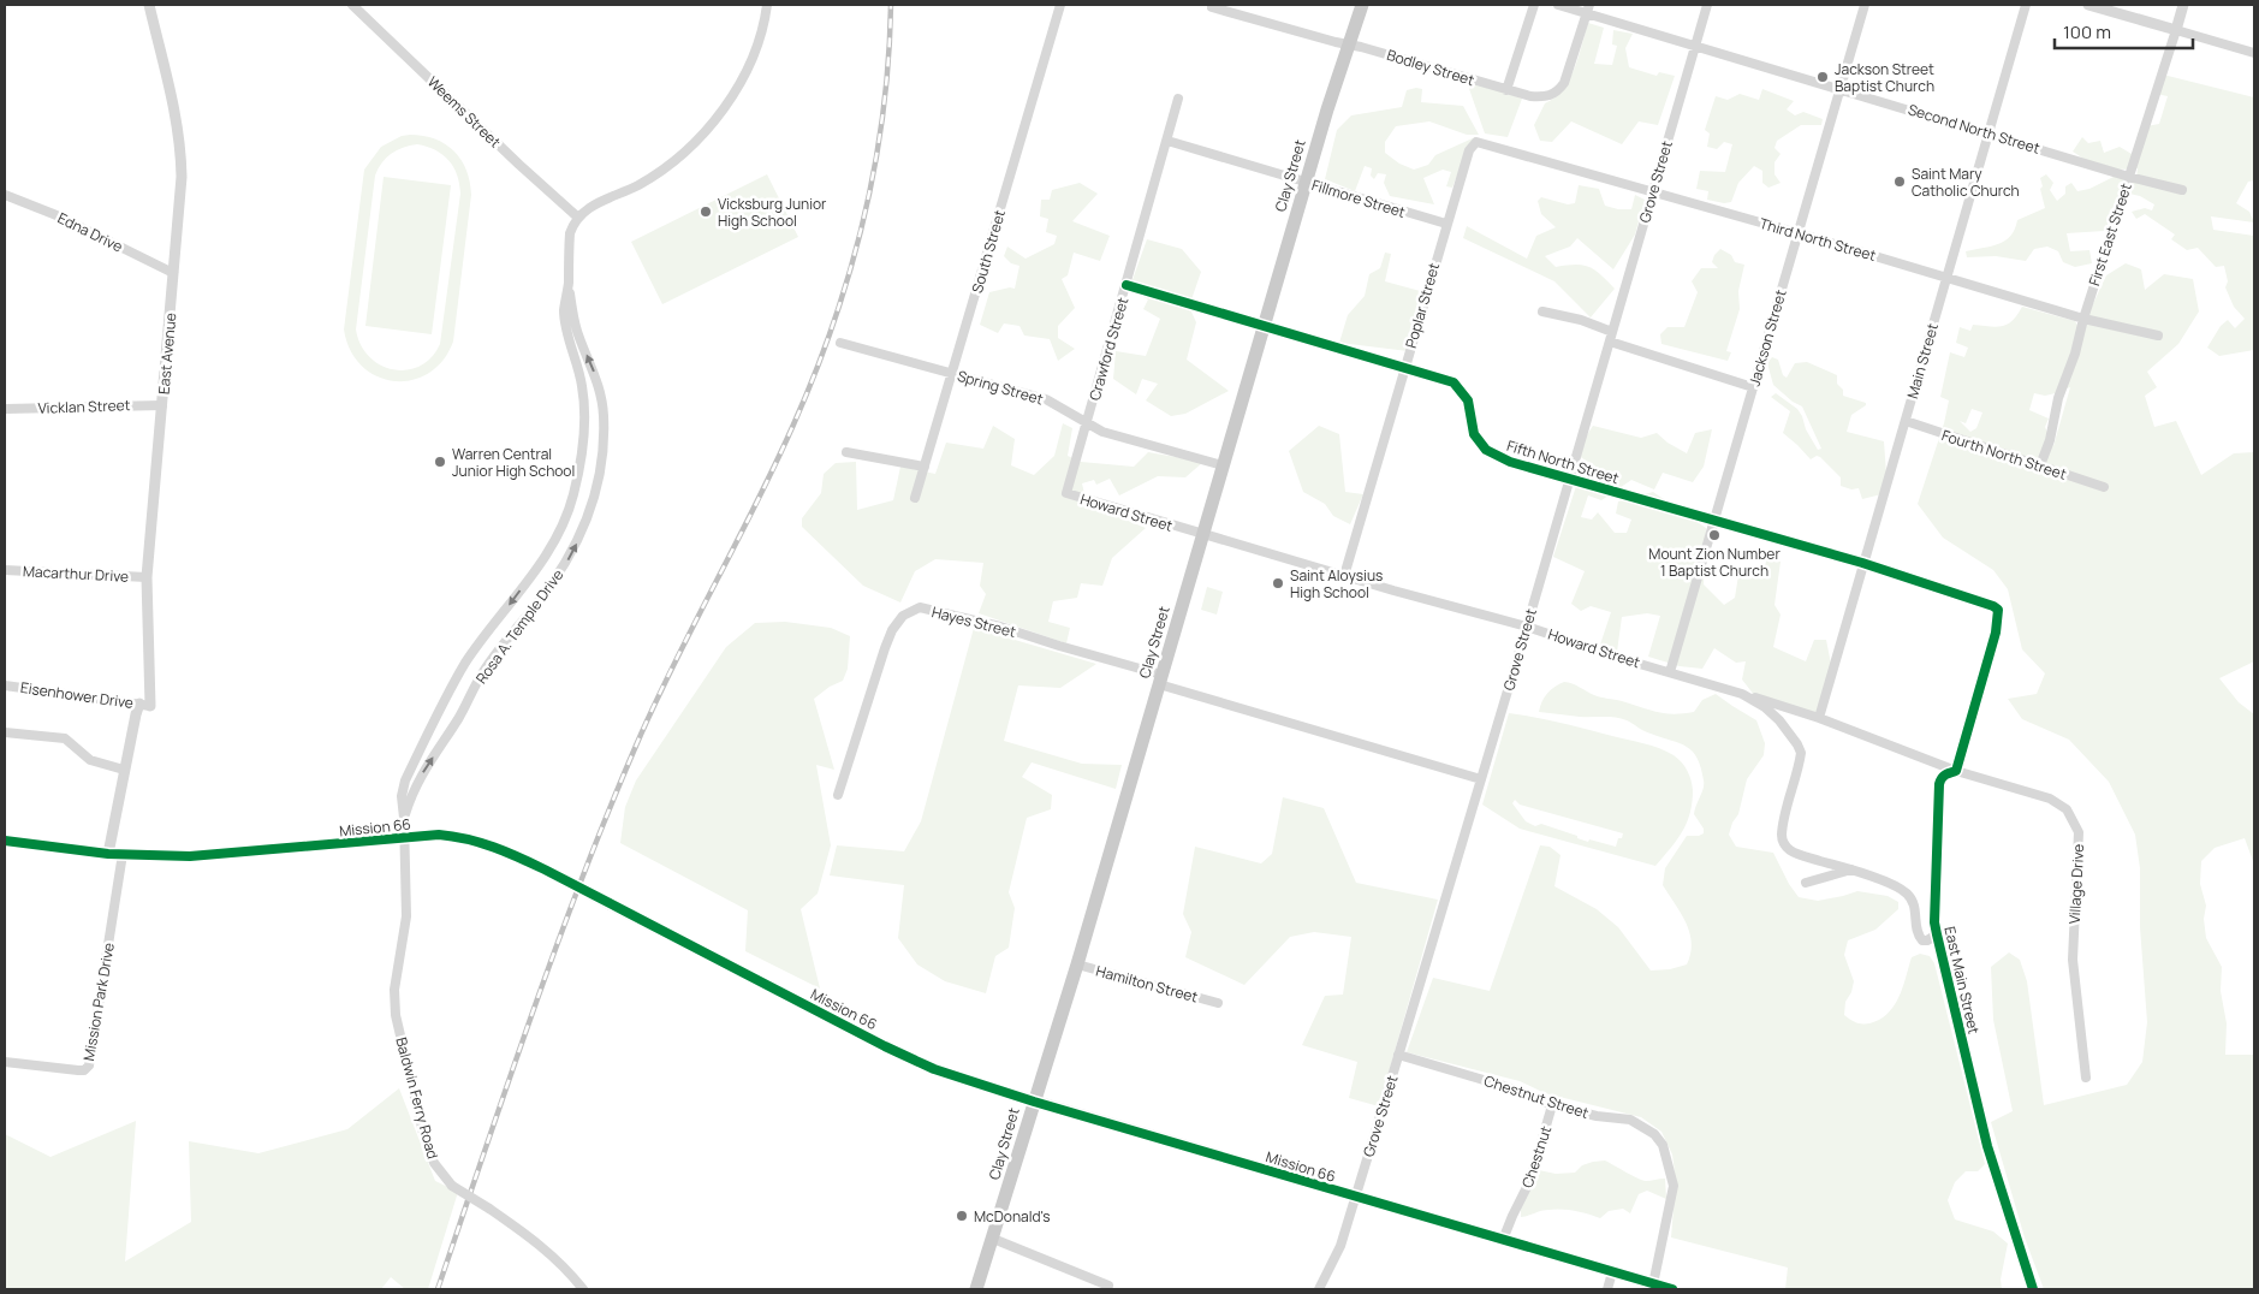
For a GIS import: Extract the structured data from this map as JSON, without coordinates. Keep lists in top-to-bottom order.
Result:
{
  "streets": {
    "main road": ["Clay Street"],
    "street": [
      "Bodley Street",
      "Weems Street",
      "Second North Street",
      "Grove Street",
      "Fillmore Street",
      "Edna Drive",
      "First East Street",
      "Third North Street",
      "South Street",
      "Poplar Street",
      "Jackson Street",
      "Crawford Street",
      "East Avenue",
      "Main Street",
      "Spring Street",
      "Vicklan Street",
      "Fourth North Street",
      "Fifth North Street",
      "Howard Street",
      "Macarthur Drive",
      "Hayes Street",
      "Rosa A. Temple Drive",
      "Eisenhower Drive",
      "Mission 66",
      "Village Drive",
      "East Main Street",
      "Hamilton Street",
      "Mission Park Drive",
      "Chestnut Street",
      "Baldwin Ferry Road",
      "Chestnut"
    ]
  },
  "crossings": [
    ["Bodley Street", "Second North Street"],
    ["Bodley Street", "Clay Street"],
    ["Weems Street", "Rosa A. Temple Drive"],
    ["Second North Street", "Grove Street"],
    ["Second North Street", "First East Street"],
    ["Second North Street", "Jackson Street"],
    ["Second North Street", "Main Street"],
    ["Clay Street", "Fillmore Street"],
    ["Clay Street", "Spring Street"],
    ["Clay Street", "Fifth North Street"],
    ["Clay Street", "Howard Street"],
    ["Clay Street", "Hayes Street"],
    ["Clay Street", "Mission 66"],
    ["Clay Street", "Hamilton Street"],
    ["Grove Street", "Third North Street"],
    ["Grove Street", "Fifth North Street"],
    ["Grove Street", "Howard Street"],
    ["Grove Street", "Hayes Street"],
    ["Grove Street", "Mission 66"],
    ["Grove Street", "Chestnut Street"],
    ["Fillmore Street", "Poplar Street"],
    ["Fillmore Street", "Crawford Street"],
    ["Edna Drive", "East Avenue"],
    ["First East Street", "Third North Street"],
    ["First East Street", "Fourth North Street"],
    ["Third North Street", "Poplar Street"],
    ["Third North Street", "Jackson Street"],
    ["Third North Street", "Main Street"],
    ["South Street", "Spring Street"],
    ["Poplar Street", "Fifth North Street"],
    ["Poplar Street", "Howard Street"],
    ["Jackson Street", "Fifth North Street"],
    ["Jackson Street", "Howard Street"],
    ["Crawford Street", "Spring Street"],
    ["Crawford Street", "Fifth North Street"],
    ["Crawford Street", "Howard Street"],
    ["East Avenue", "Vicklan Street"],
    ["East Avenue", "Macarthur Drive"],
    ["East Avenue", "Eisenhower Drive"],
    ["East Avenue", "Mission 66"],
    ["Main Street", "Fourth North Street"],
    ["Main Street", "Fifth North Street"],
    ["Fifth North Street", "East Main Street"],
    ["Howard Street", "East Main Street"],
    ["Rosa A. Temple Drive", "Mission 66"],
    ["Rosa A. Temple Drive", "Baldwin Ferry Road"],
    ["Mission 66", "Mission Park Drive"],
    ["Mission 66", "Chestnut Street"],
    ["Mission 66", "Baldwin Ferry Road"],
    ["Mission 66", "Chestnut"],
    ["Village Drive", "East Main Street"],
    ["Chestnut Street", "Chestnut"]
  ],
  "places": [
    "Jackson Street Baptist Church",
    "Saint Mary Catholic Church",
    "Vicksburg Junior High School",
    "Warren Central Junior High School",
    "Mount Zion Number 1 Baptist Church",
    "Saint Aloysius High School",
    "McDonald's"
  ],
  "scale_bar": "100 m"
}
